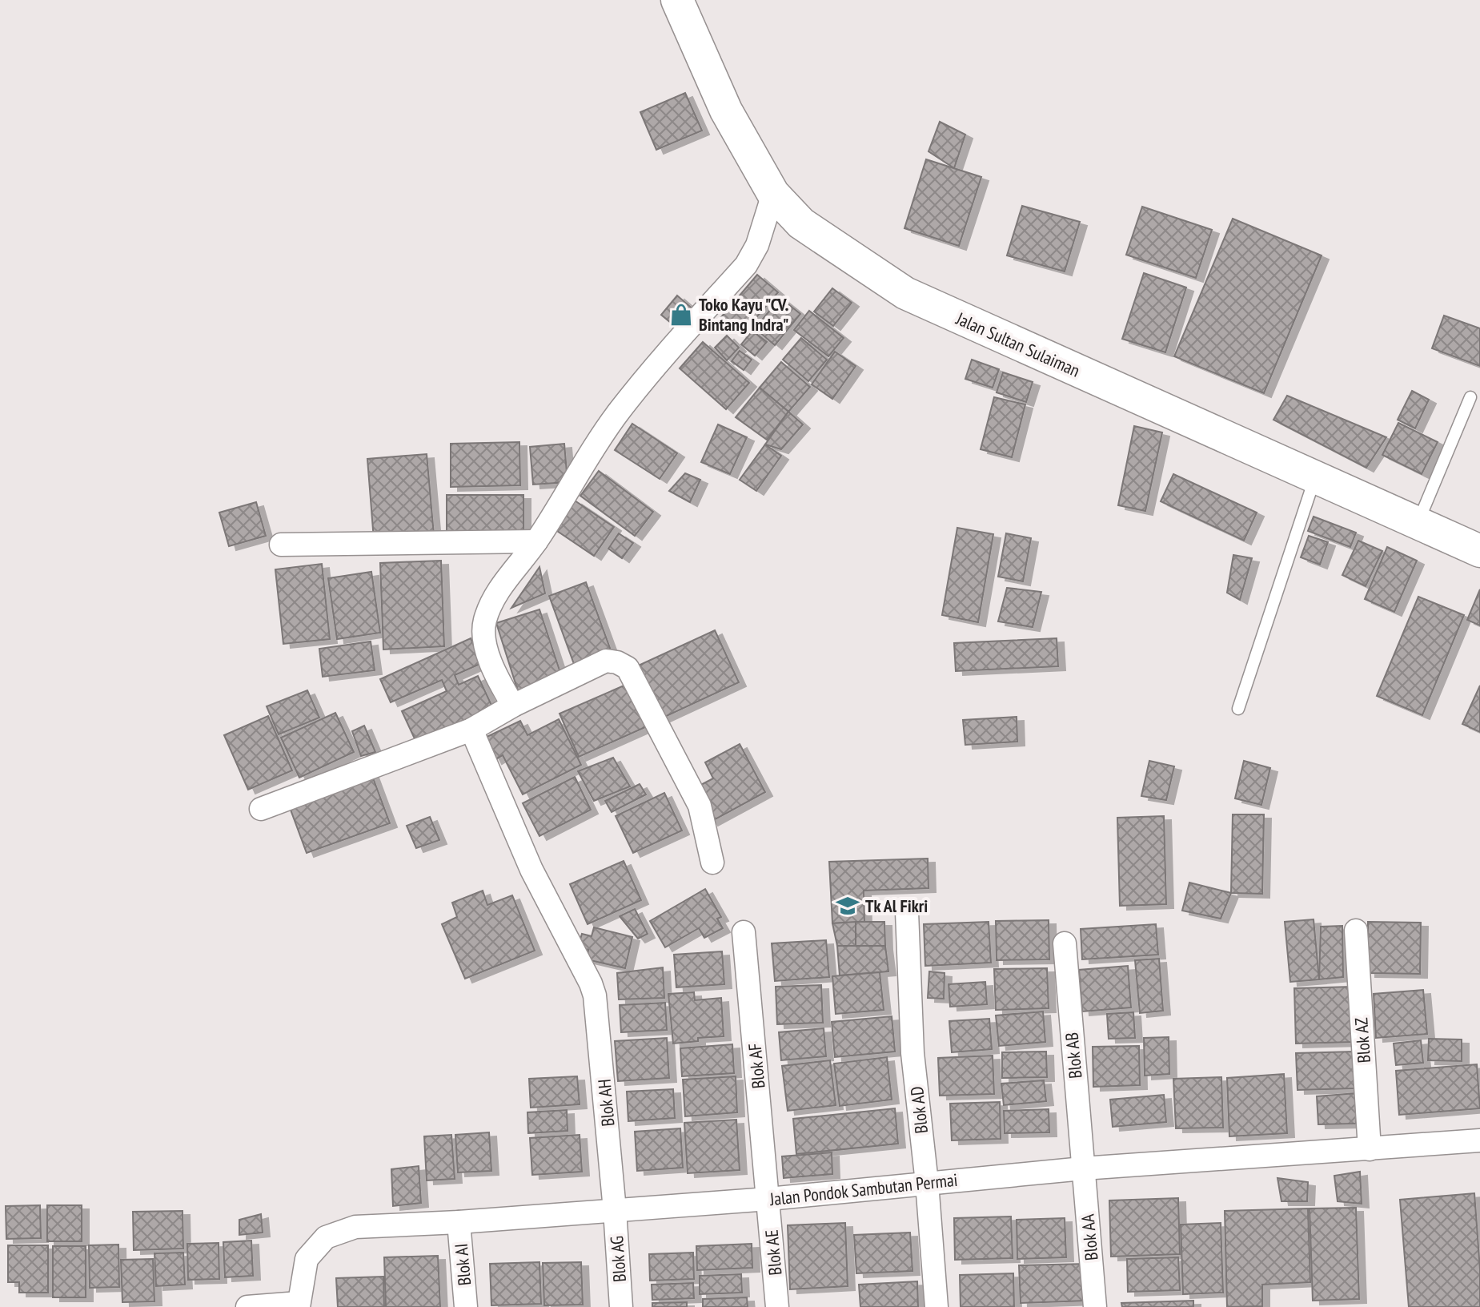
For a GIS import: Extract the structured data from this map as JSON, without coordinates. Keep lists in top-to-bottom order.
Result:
{
  "streets": {
    "main road": ["Jalan Sultan Sulaiman"],
    "street": [
      "Blok AZ",
      "Blok AB",
      "Blok AF",
      "Blok AH",
      "Blok AD",
      "Jalan Pondok Sambutan Permai",
      "Blok AA",
      "Blok AE",
      "Blok AG",
      "Blok AI"
    ]
  },
  "crossings": [
    ["Blok AZ", "Jalan Pondok Sambutan Permai"],
    ["Blok AB", "Jalan Pondok Sambutan Permai"],
    ["Blok AB", "Blok AA"],
    ["Blok AF", "Jalan Pondok Sambutan Permai"],
    ["Blok AF", "Blok AE"],
    ["Blok AH", "Jalan Pondok Sambutan Permai"],
    ["Blok AH", "Blok AG"],
    ["Blok AD", "Jalan Pondok Sambutan Permai"],
    ["Jalan Pondok Sambutan Permai", "Blok AA"],
    ["Jalan Pondok Sambutan Permai", "Blok AE"],
    ["Jalan Pondok Sambutan Permai", "Blok AG"],
    ["Jalan Pondok Sambutan Permai", "Blok AI"]
  ],
  "places": {
    "shop": ["Toko Kayu \"CV. Bintang Indra\""],
    "school or university": ["Tk Al Fikri"]
  }
}
